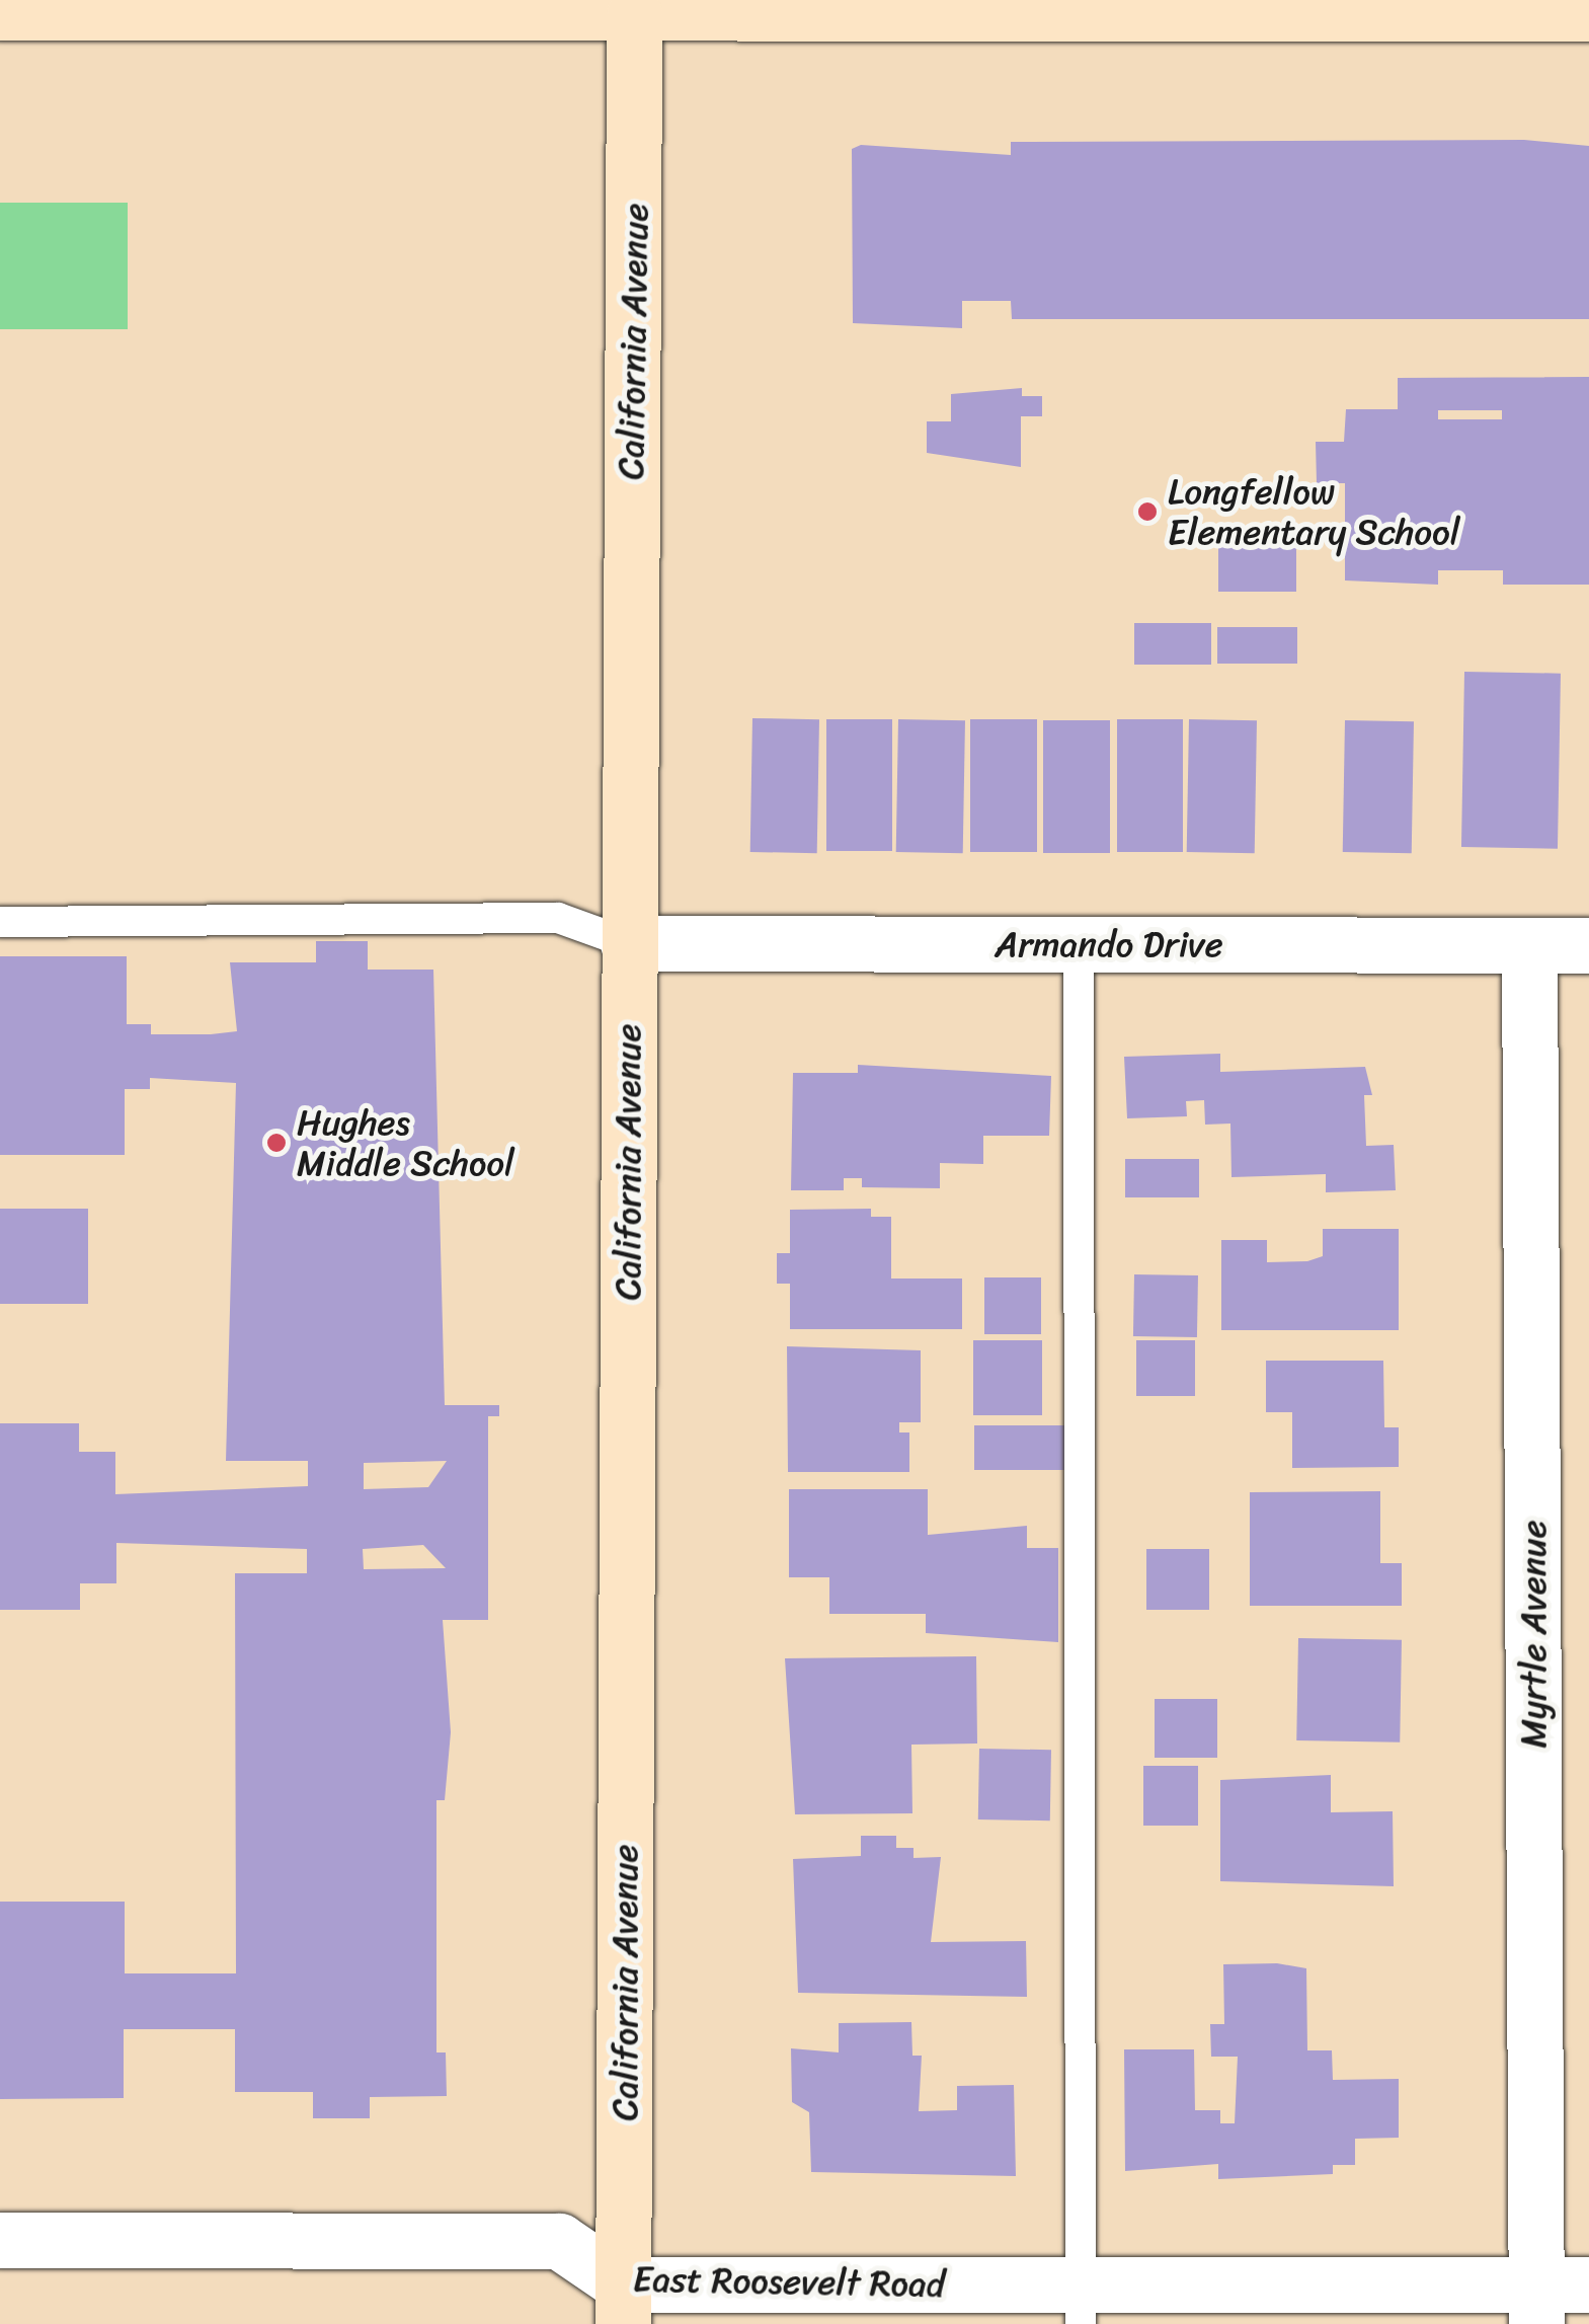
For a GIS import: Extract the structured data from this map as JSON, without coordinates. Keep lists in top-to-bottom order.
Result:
{
  "streets": {
    "street": [
      "California Avenue",
      "Armando Drive",
      "Myrtle Avenue",
      "East Roosevelt Road"
    ]
  },
  "crossings": [
    ["California Avenue", "Armando Drive"],
    ["California Avenue", "East Roosevelt Road"],
    ["Armando Drive", "Myrtle Avenue"],
    ["Myrtle Avenue", "East Roosevelt Road"]
  ],
  "places": ["Longfellow Elementary School", "Hughes Middle School"]
}
